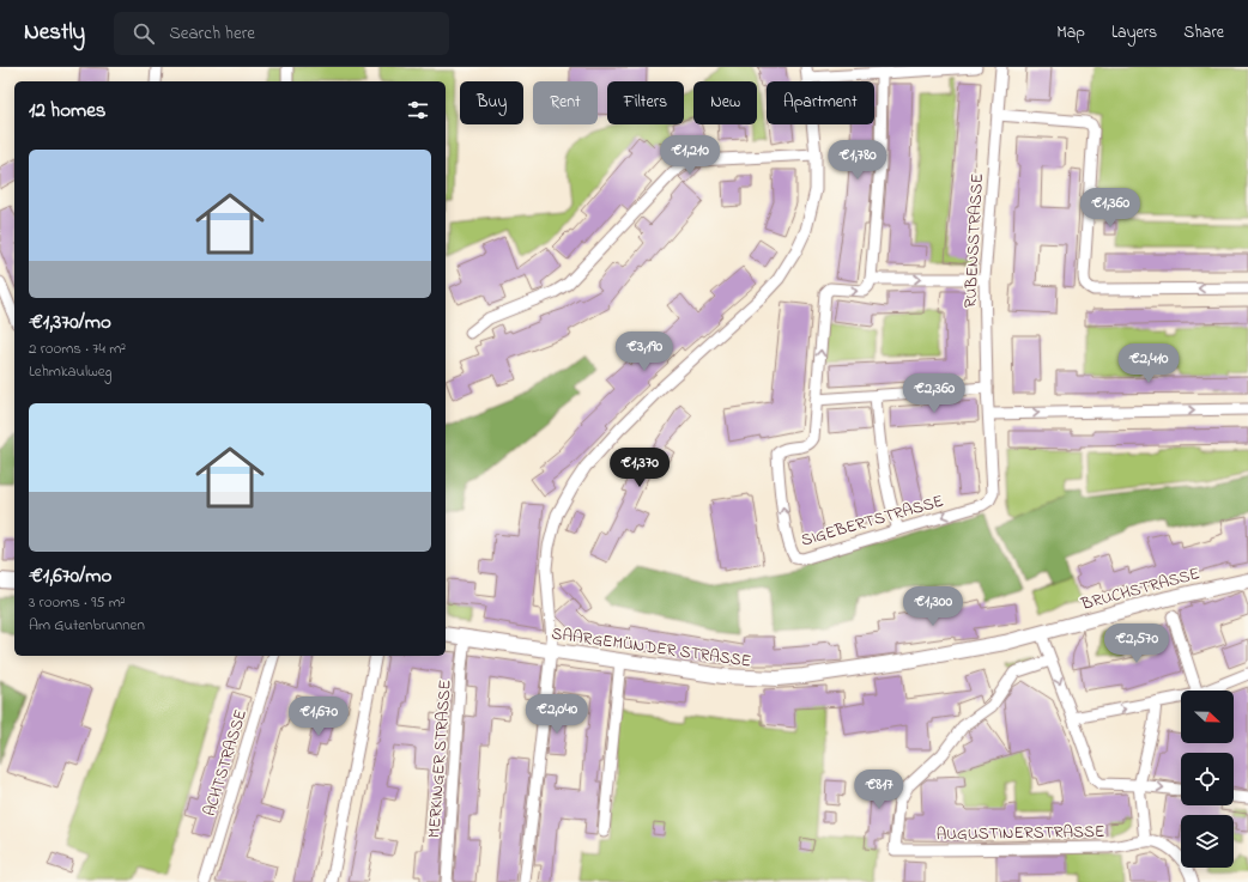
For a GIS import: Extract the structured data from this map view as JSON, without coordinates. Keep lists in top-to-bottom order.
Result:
{
  "streets": {
    "street": [
      "RUBENSSTRASSE",
      "SIGEBERTSTRASSE",
      "BRUCHSTRASSE",
      "SAARGEMÜNDER STRASSE",
      "MERKINGER STRASSE",
      "ACHTSTRASSE",
      "AUGUSTINERSTRASSE"
    ]
  },
  "crossings": [
    ["RUBENSSTRASSE", "SIGEBERTSTRASSE"],
    ["BRUCHSTRASSE", "SAARGEMÜNDER STRASSE"],
    ["SAARGEMÜNDER STRASSE", "MERKINGER STRASSE"]
  ],
  "north": "right",
  "page": {
    "header": "Nestly",
    "search": "Search here",
    "nav": ["Map", "Layers", "Share"],
    "chip": [
      "Buy",
      "Rent",
      "Filters",
      "New",
      "Apartment"
    ],
    "heading": "12 homes",
    "price": [
      "€1,210",
      "€1,780",
      "€1,360",
      "€3,190",
      "€2,410",
      "€2,360",
      "€1,370",
      "€1,300",
      "€2,570",
      "€2,040",
      "€1,670",
      "€817"
    ],
    "list": [
      {
        "name": "€1,370/mo",
        "note": "2 rooms · 74 m² · Lehmkaulweg"
      },
      {
        "name": "€1,670/mo",
        "note": "3 rooms · 95 m² · Am Gutenbrunnen"
      }
    ]
  }
}
